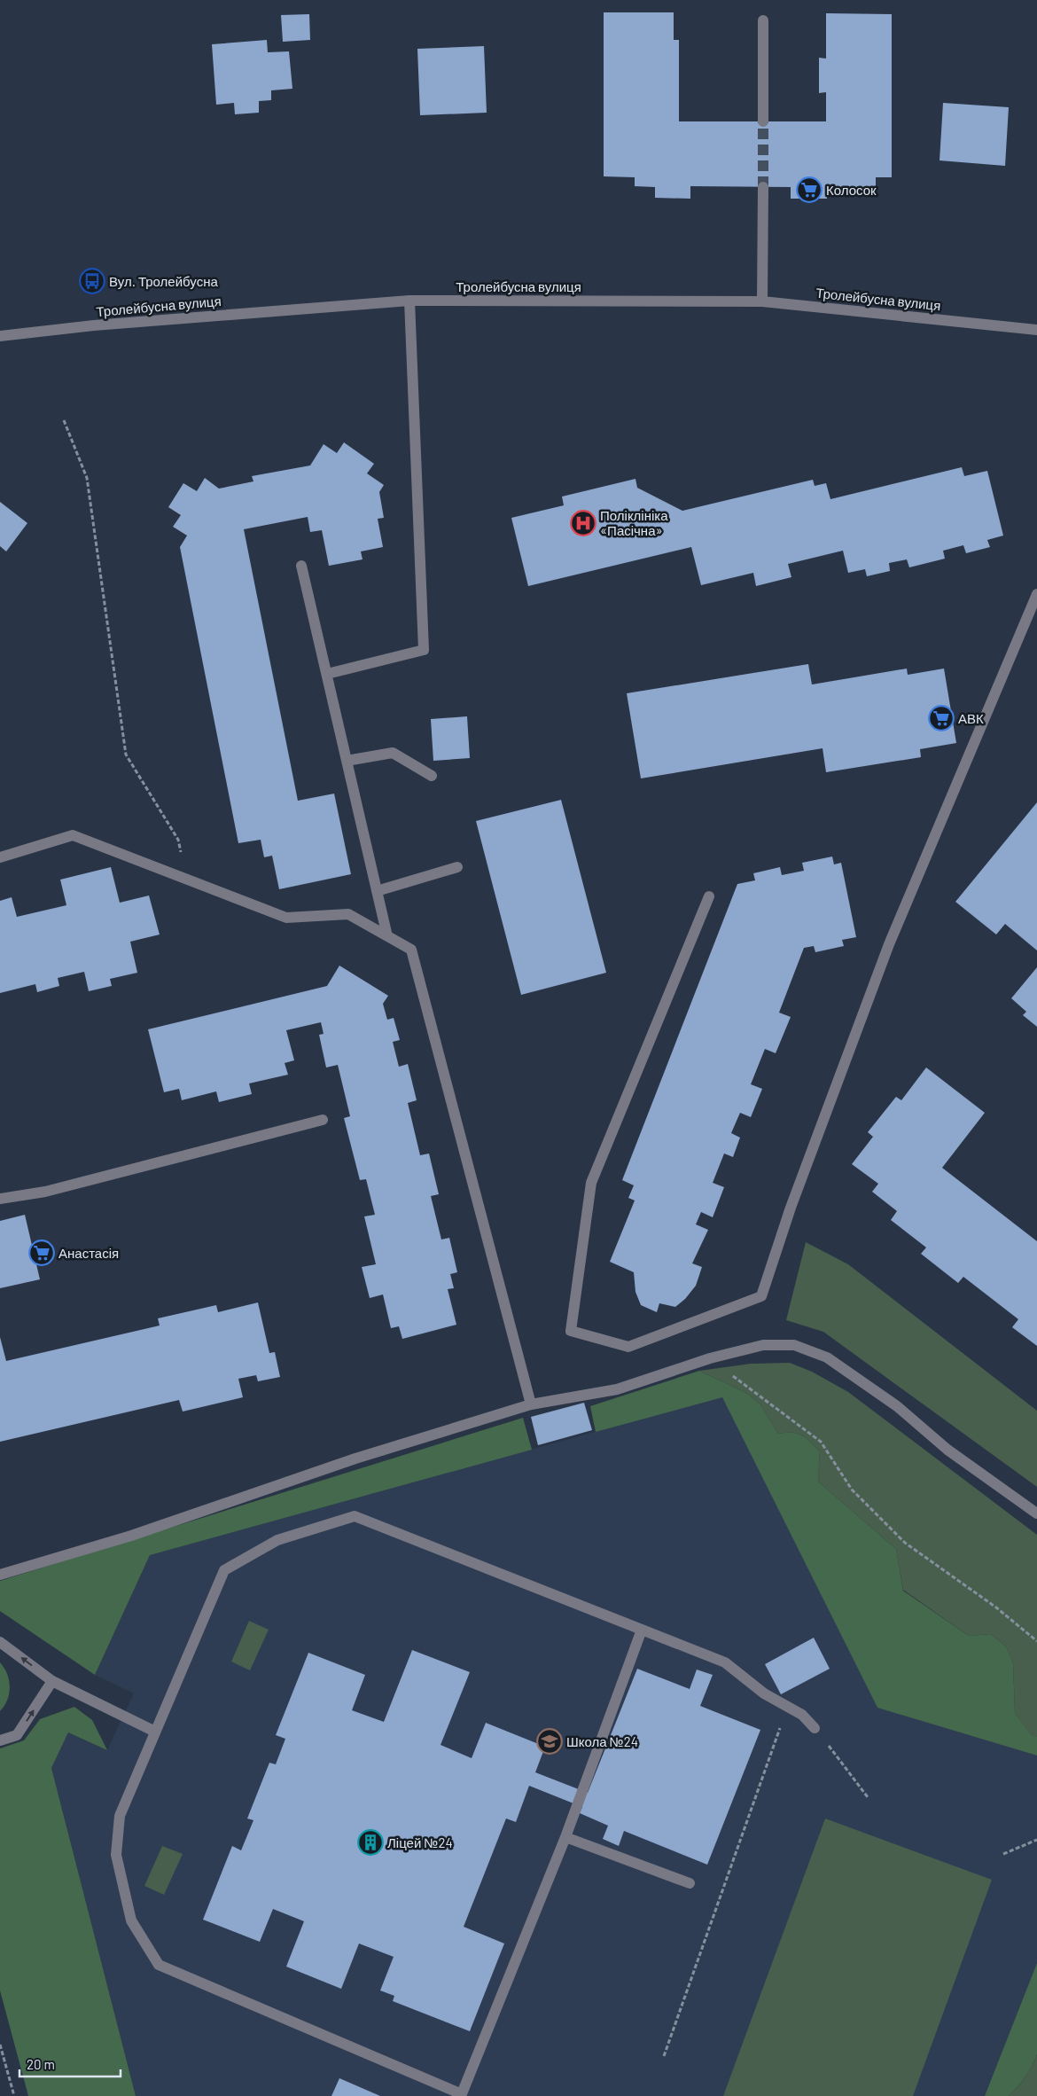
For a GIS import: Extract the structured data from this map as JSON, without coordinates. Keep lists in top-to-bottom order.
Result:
{
  "streets": {
    "street": ["Тролейбусна вулиця"]
  },
  "places": {
    "supermarket": ["Колосок", "АВК", "Анастасія"],
    "bus stop": ["Вул. Тролейбусна"],
    "hospital": ["Поліклініка «Пасічна»"],
    "school or university": ["Школа №24"],
    "building": ["Ліцей №24"]
  },
  "scale_bar": "20 m"
}
